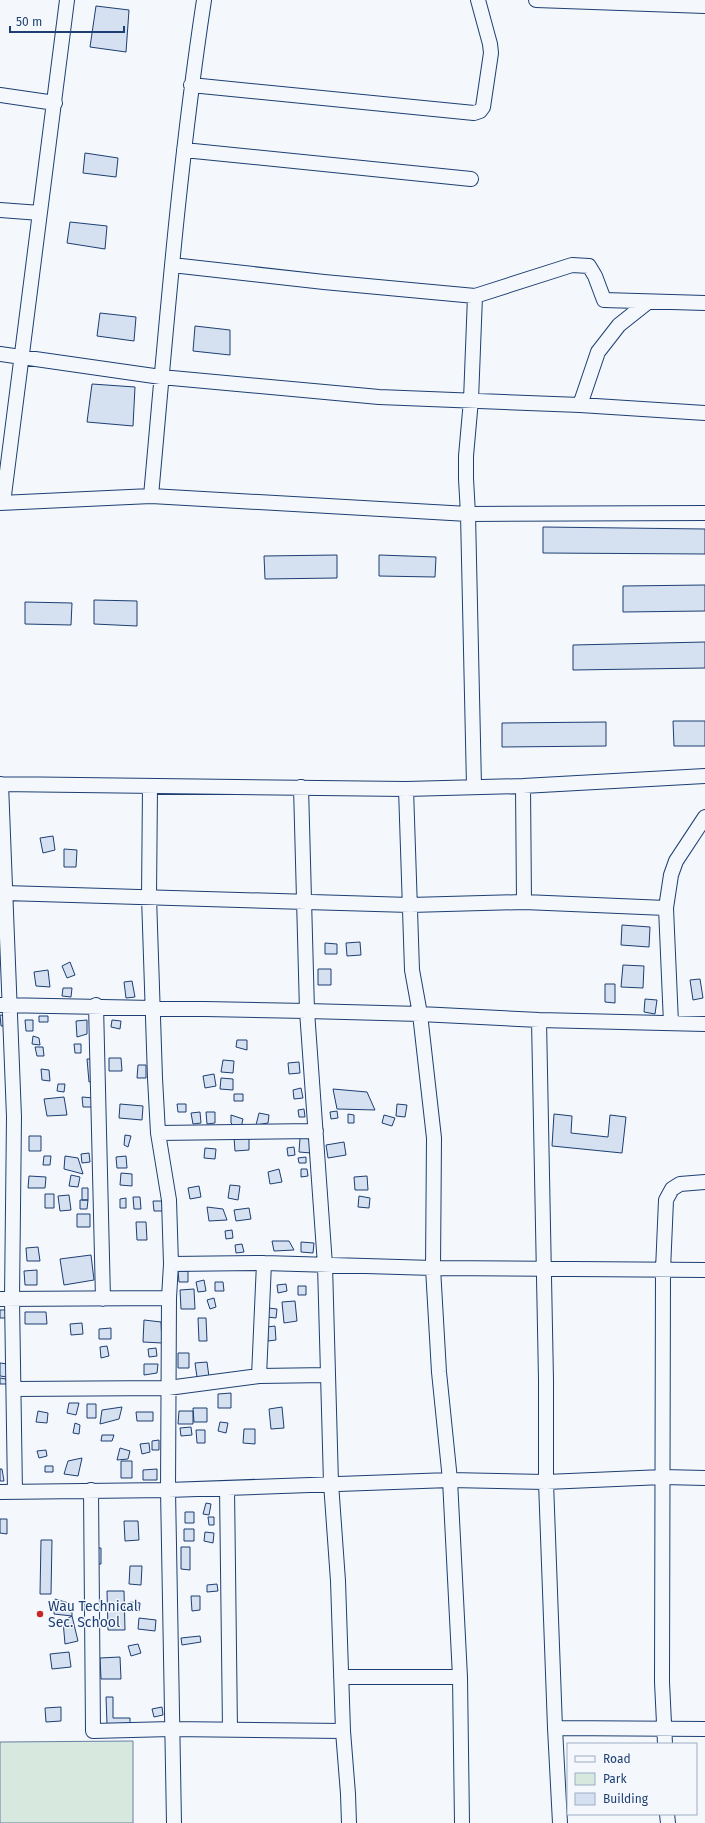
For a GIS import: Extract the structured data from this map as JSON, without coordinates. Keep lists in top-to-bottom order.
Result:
{
  "places": ["Wau Technical Sec. School"],
  "legend": ["Road", "Park", "Building"],
  "scale_bar": "50 m"
}
